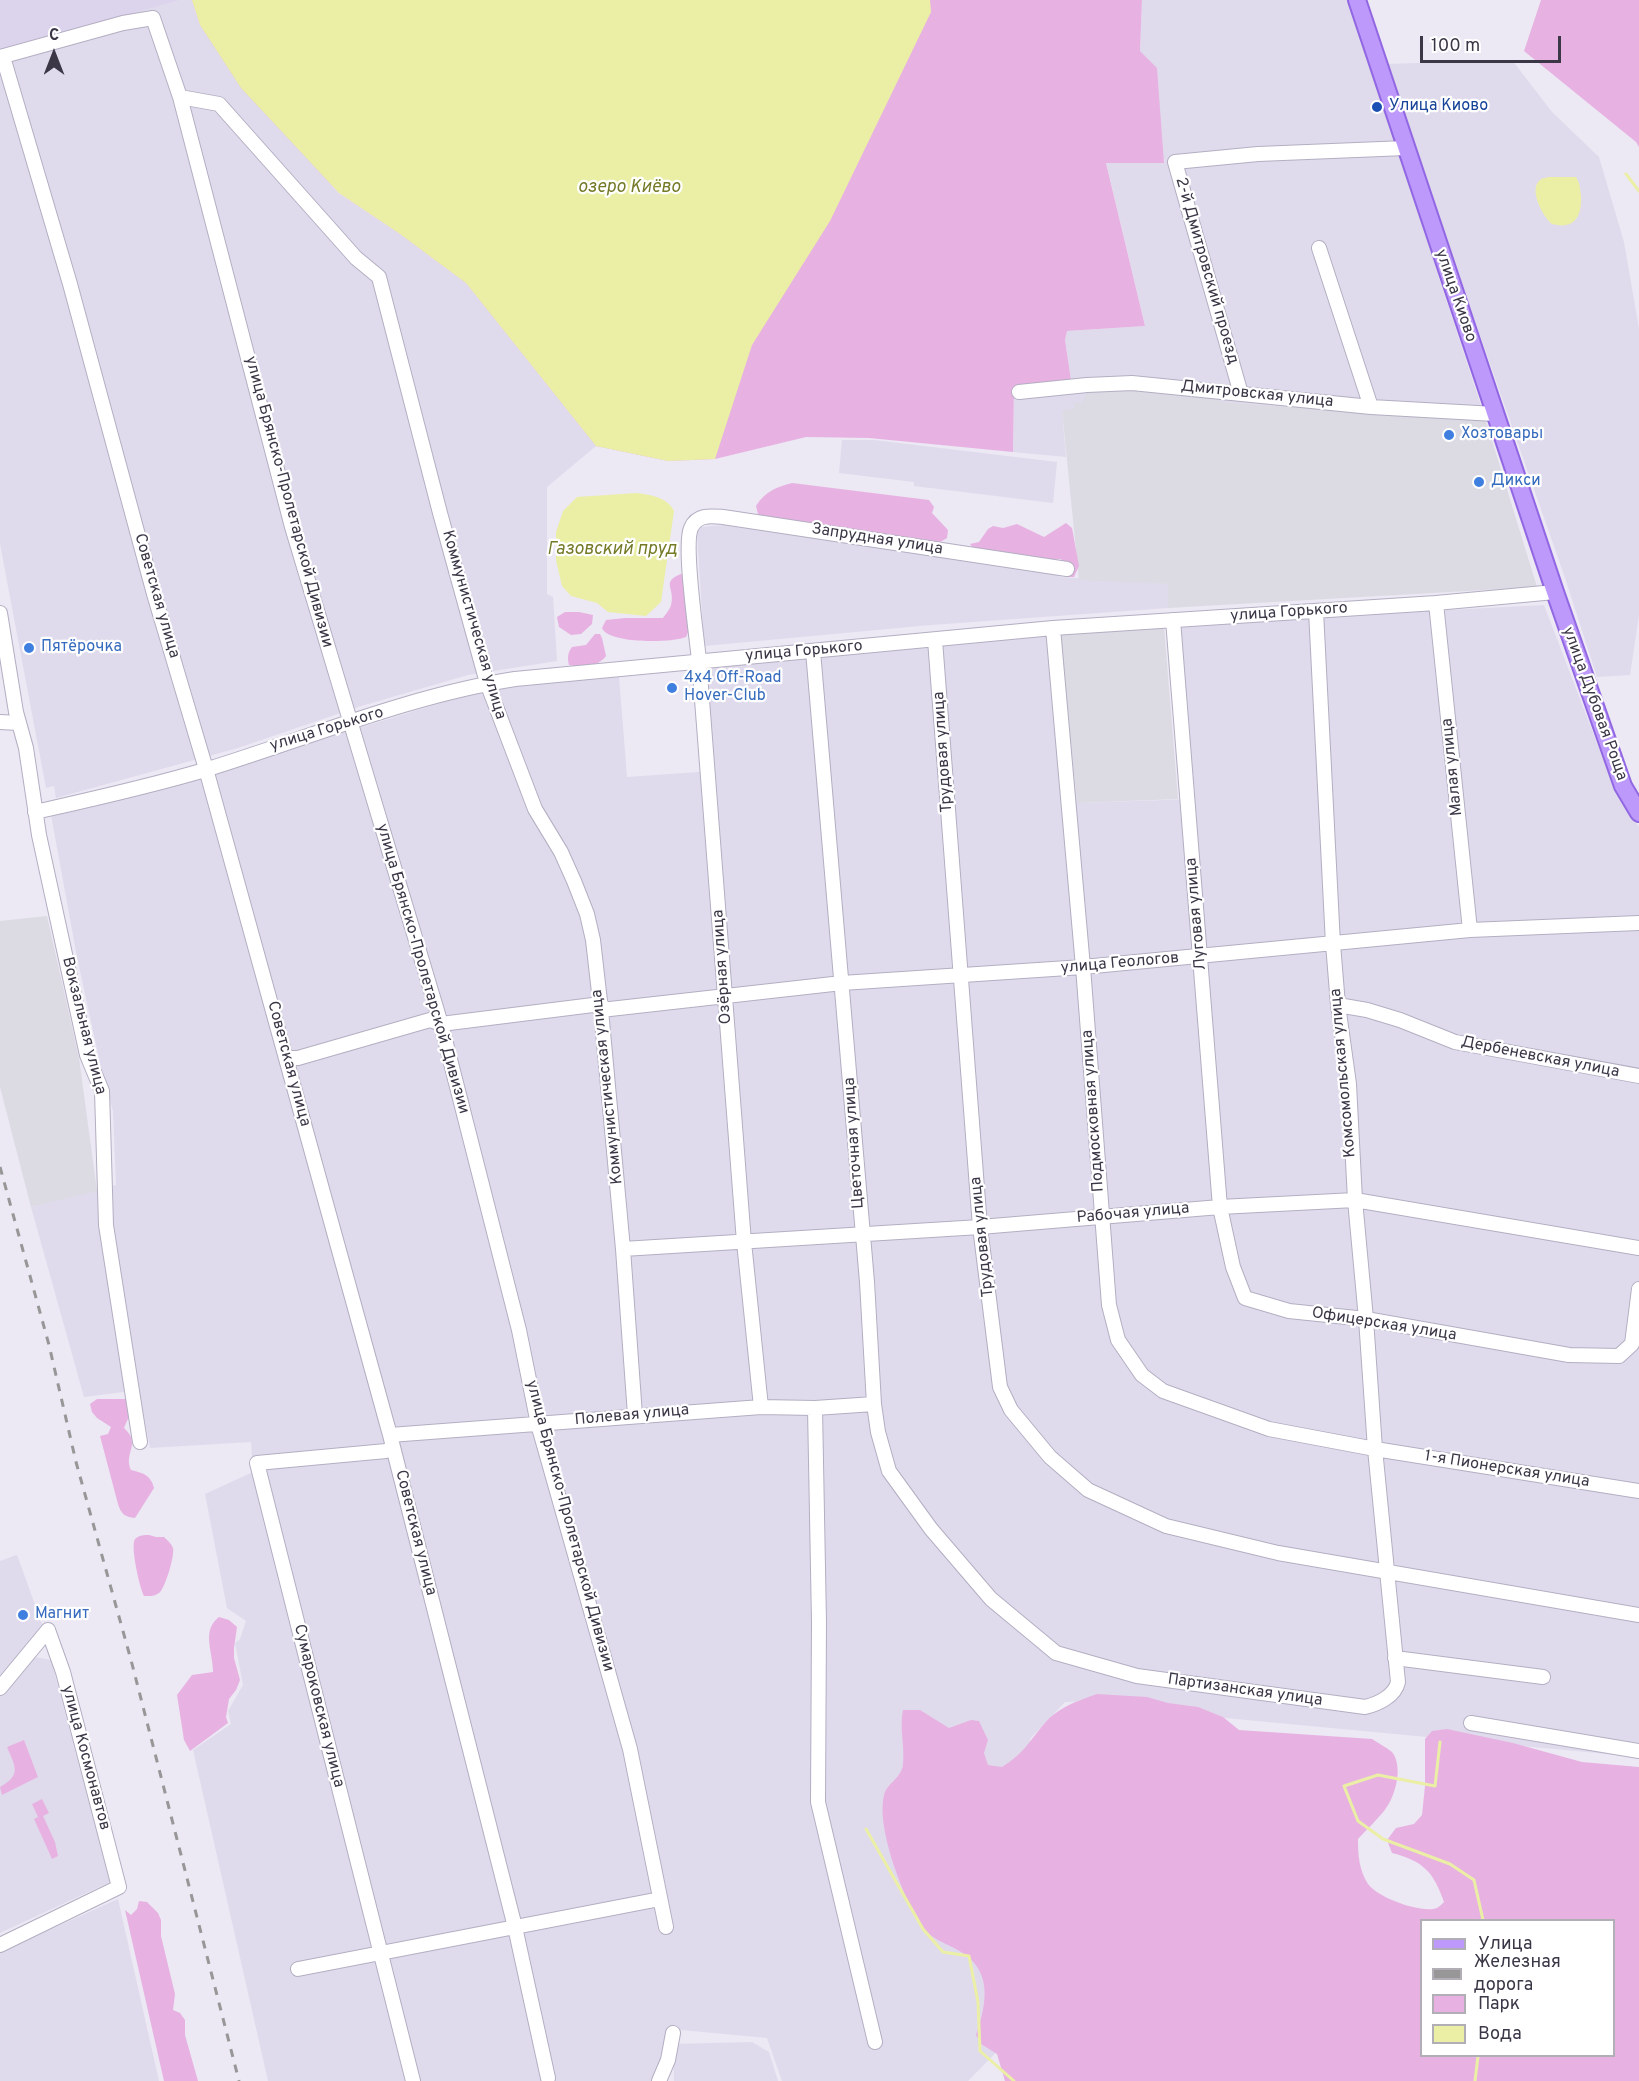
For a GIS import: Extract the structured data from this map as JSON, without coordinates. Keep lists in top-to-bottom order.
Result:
{
  "streets": {
    "main road": ["улица Киово", "улица Дубовая Роща"],
    "street": [
      "2-й Дмитровский проезд",
      "Дмитровская улица",
      "улица Брянско-Пролетарской Дивизии",
      "Запрудная улица",
      "Советская улица",
      "улица Горького",
      "Коммунистическая улица",
      "Трудовая улица",
      "Малая улица",
      "Луговая улица",
      "улица Геологов",
      "Озёрная улица",
      "Вокзальная улица",
      "Дербеневская улица",
      "Комсомольская улица",
      "Подмосковная улица",
      "Цветочная улица",
      "Рабочая улица",
      "Офицерская улица",
      "Полевая улица",
      "1-я Пионерская улица",
      "Партизанская улица",
      "Сумароковская улица",
      "улица Космонавтов"
    ]
  },
  "crossings": [
    ["2-й Дмитровский проезд", "улица Киово"],
    ["2-й Дмитровский проезд", "Дмитровская улица"],
    ["улица Киово", "Дмитровская улица"],
    ["улица Киово", "улица Горького"],
    ["улица Киово", "улица Дубовая Роща"],
    ["улица Брянско-Пролетарской Дивизии", "Советская улица"],
    ["улица Брянско-Пролетарской Дивизии", "улица Горького"],
    ["улица Брянско-Пролетарской Дивизии", "Коммунистическая улица"],
    ["улица Брянско-Пролетарской Дивизии", "улица Геологов"],
    ["улица Брянско-Пролетарской Дивизии", "Полевая улица"],
    ["Запрудная улица", "Озёрная улица"],
    ["Советская улица", "улица Горького"],
    ["Советская улица", "улица Геологов"],
    ["Советская улица", "Полевая улица"],
    ["Советская улица", "Сумароковская улица"],
    ["улица Горького", "Коммунистическая улица"],
    ["улица Горького", "улица Дубовая Роща"],
    ["улица Горького", "Трудовая улица"],
    ["улица Горького", "Малая улица"],
    ["улица Горького", "Луговая улица"],
    ["улица Горького", "Озёрная улица"],
    ["улица Горького", "Вокзальная улица"],
    ["улица Горького", "Комсомольская улица"],
    ["улица Горького", "Подмосковная улица"],
    ["улица Горького", "Цветочная улица"],
    ["Коммунистическая улица", "улица Геологов"],
    ["Коммунистическая улица", "Рабочая улица"],
    ["Коммунистическая улица", "Полевая улица"],
    ["Трудовая улица", "улица Геологов"],
    ["Трудовая улица", "Комсомольская улица"],
    ["Трудовая улица", "Рабочая улица"],
    ["Трудовая улица", "Партизанская улица"],
    ["Малая улица", "улица Геологов"],
    ["Луговая улица", "улица Геологов"],
    ["Луговая улица", "Рабочая улица"],
    ["Луговая улица", "Офицерская улица"],
    ["улица Геологов", "Озёрная улица"],
    ["улица Геологов", "Комсомольская улица"],
    ["улица Геологов", "Подмосковная улица"],
    ["улица Геологов", "Цветочная улица"],
    ["Озёрная улица", "Рабочая улица"],
    ["Озёрная улица", "Полевая улица"],
    ["Дербеневская улица", "Комсомольская улица"],
    ["Комсомольская улица", "Подмосковная улица"],
    ["Комсомольская улица", "Рабочая улица"],
    ["Комсомольская улица", "Офицерская улица"],
    ["Комсомольская улица", "1-я Пионерская улица"],
    ["Комсомольская улица", "Партизанская улица"],
    ["Подмосковная улица", "Рабочая улица"],
    ["Подмосковная улица", "1-я Пионерская улица"],
    ["Цветочная улица", "Рабочая улица"],
    ["Цветочная улица", "Полевая улица"],
    ["Цветочная улица", "Партизанская улица"],
    ["Рабочая улица", "Офицерская улица"],
    ["Полевая улица", "Сумароковская улица"]
  ],
  "water": ["озеро Киёво", "Газовский пруд"],
  "places": [
    "Улица Киово",
    "Хозтовары",
    "Дикси",
    "Пятёрочка",
    "4x4 Off-Road Hover-Club",
    "Магнит"
  ],
  "legend": [
    "Улица",
    "Железная дорога",
    "Парк",
    "Вода"
  ],
  "scale_bar": "100 m",
  "north": "top"
}
